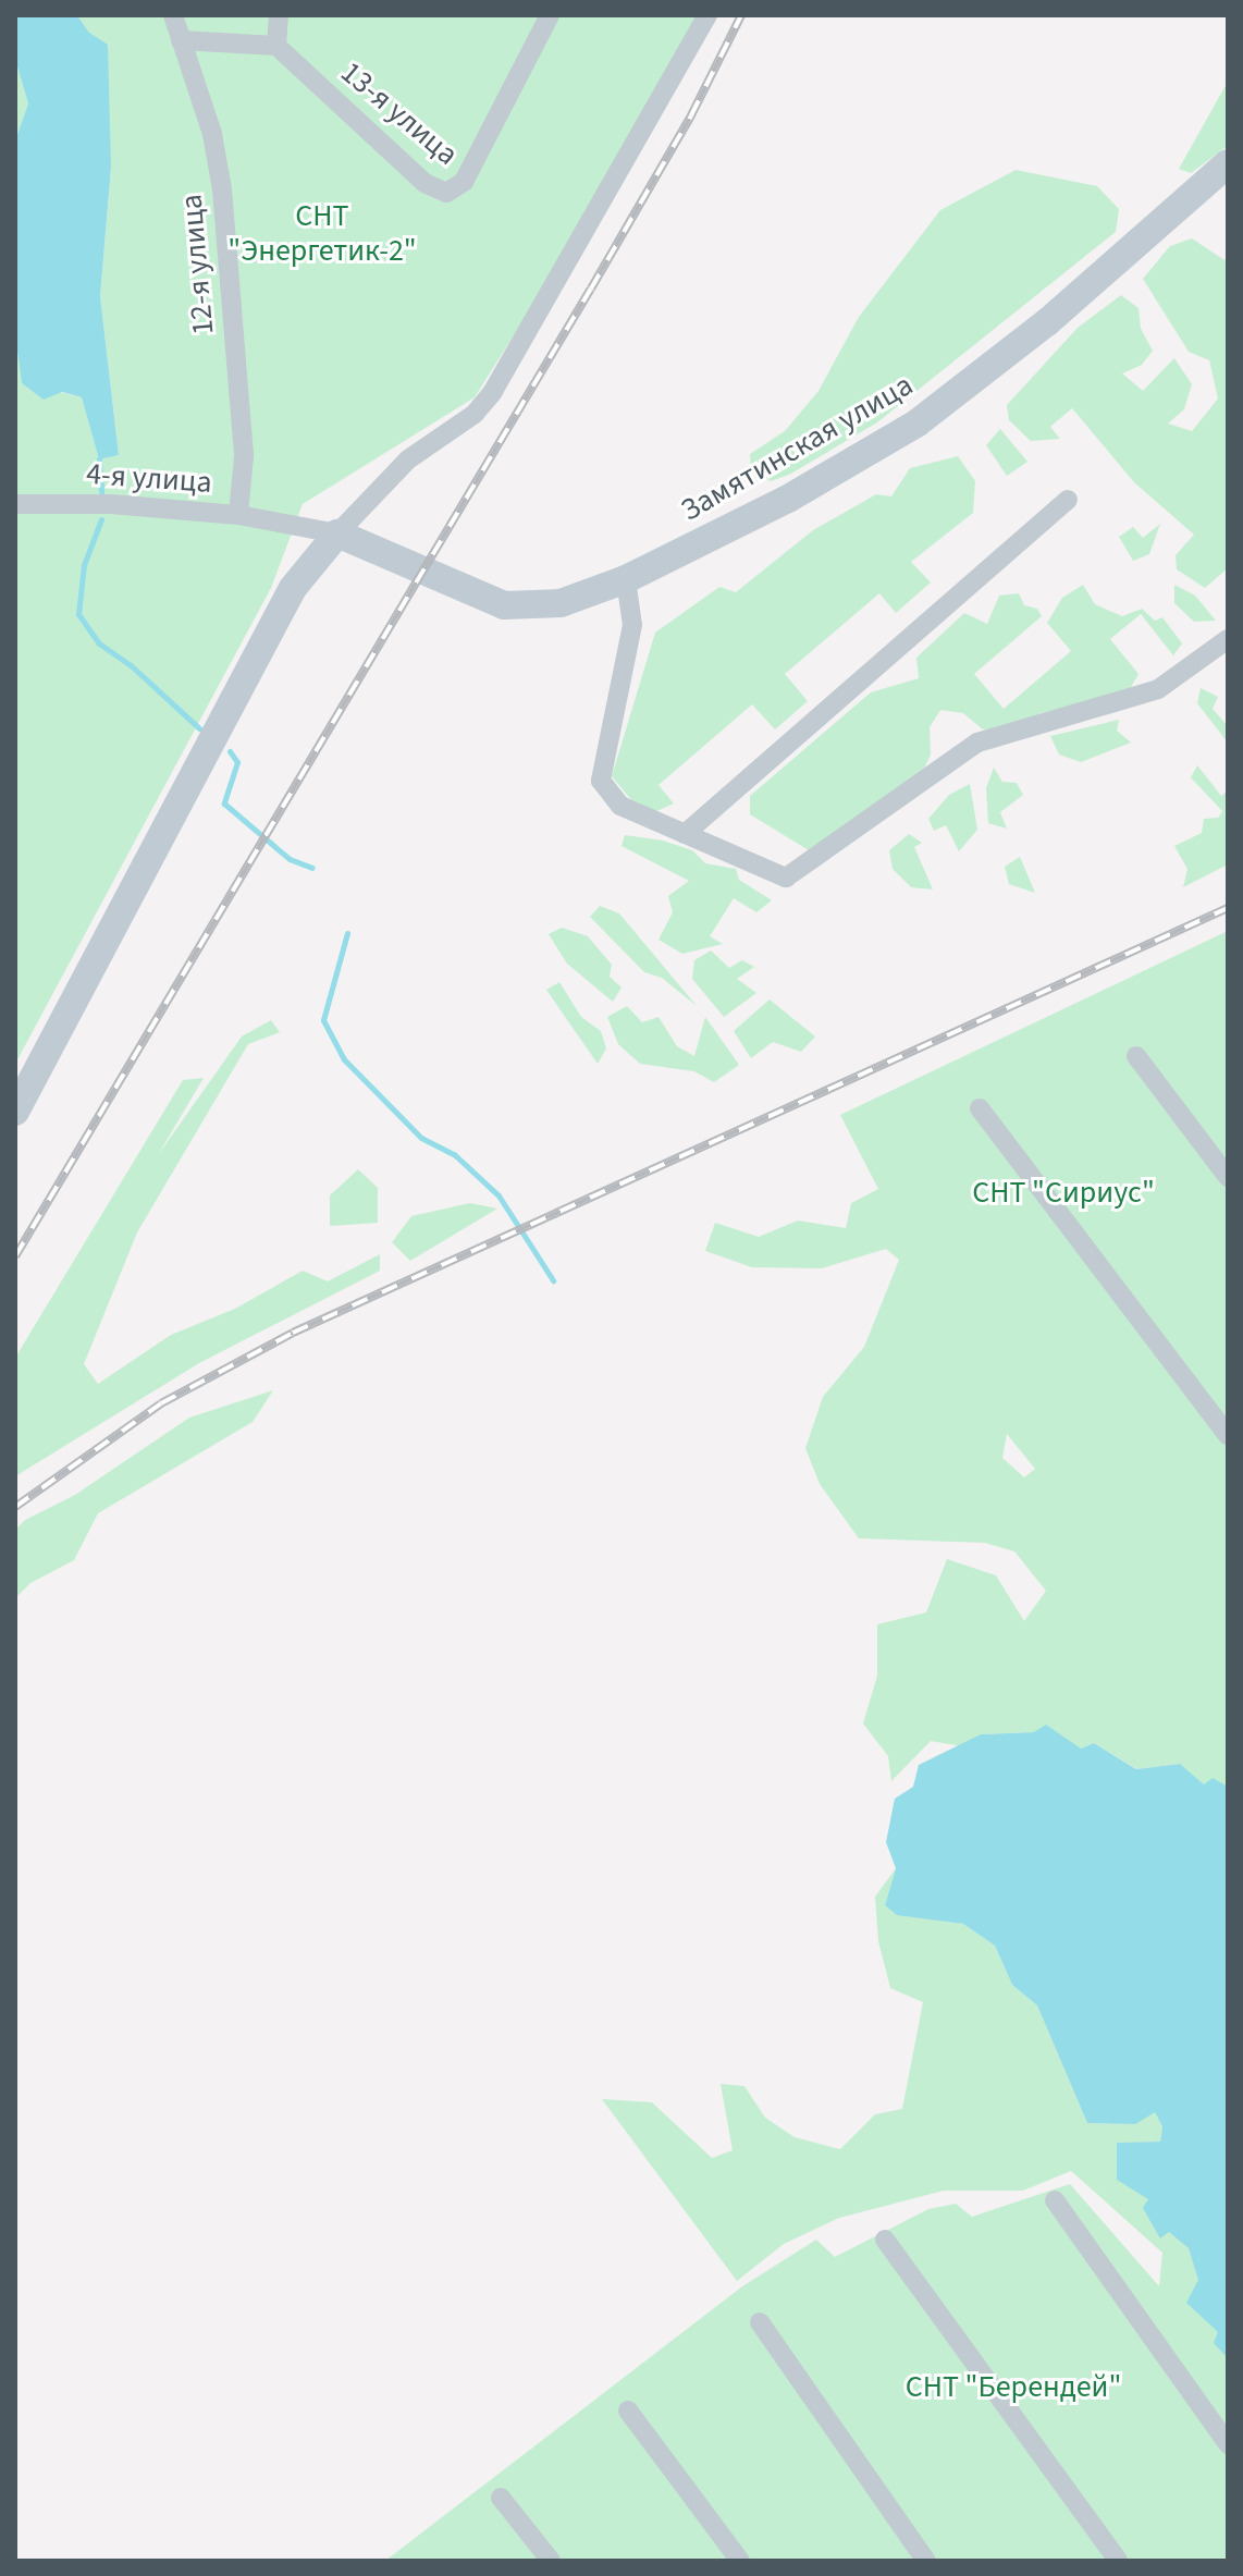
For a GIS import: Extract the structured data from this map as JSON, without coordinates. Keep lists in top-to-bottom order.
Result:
{
  "streets": {
    "street": [
      "13-я улица",
      "12-я улица",
      "Замятинская улица",
      "4-я улица"
    ]
  },
  "crossings": [
    ["12-я улица", "4-я улица"],
    ["Замятинская улица", "4-я улица"]
  ],
  "parks": ["СHТ \"Энергетик-2\"", "СНТ \"Сириус\"", "СНТ \"Берендей\""]
}
